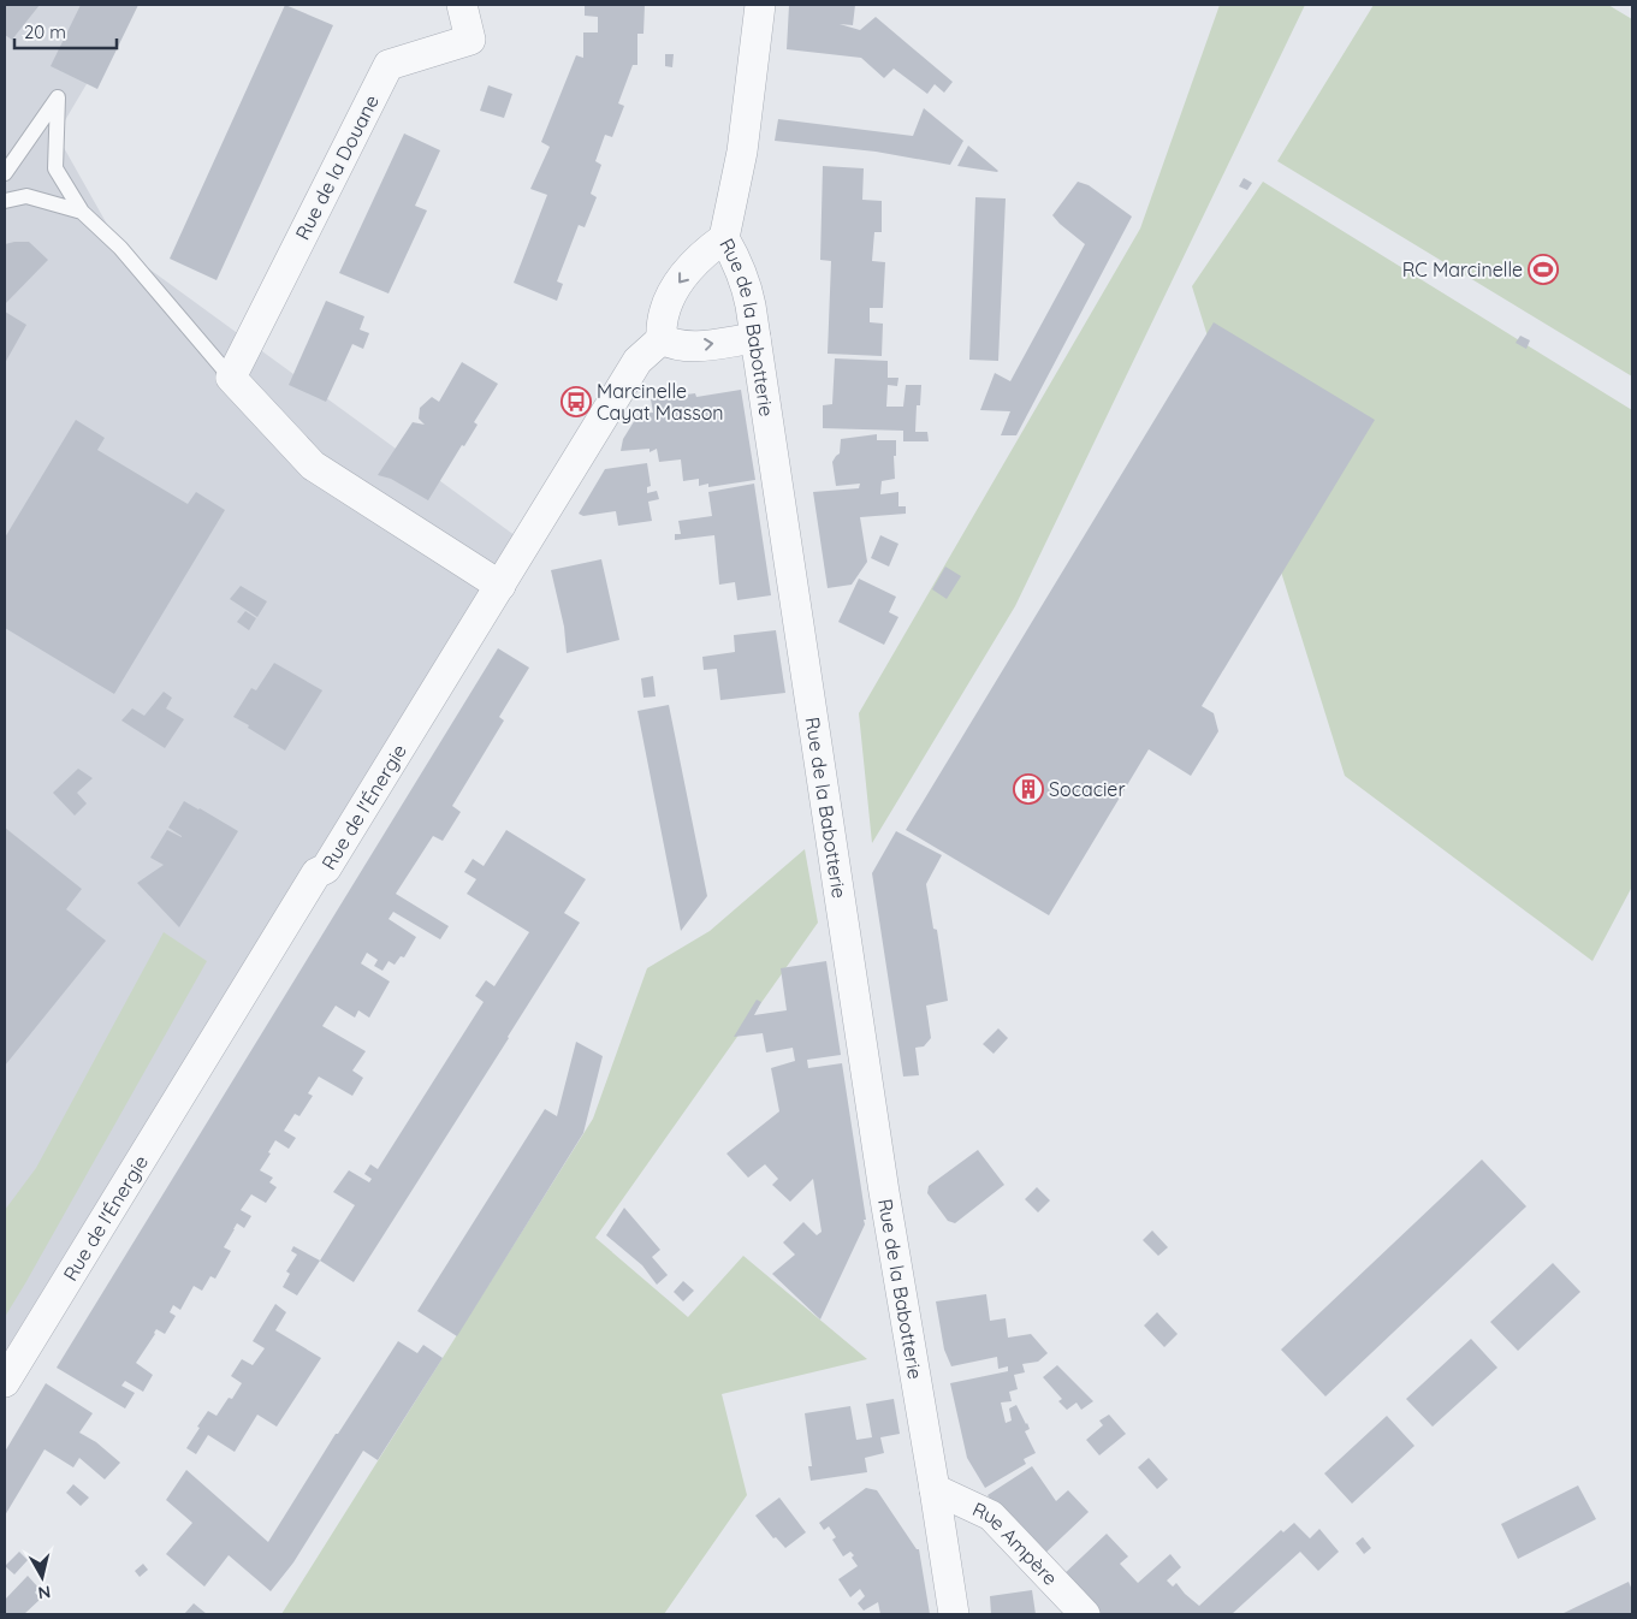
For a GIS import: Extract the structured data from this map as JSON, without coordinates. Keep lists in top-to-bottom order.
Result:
{
  "streets": {
    "street": [
      "Rue de la Douane",
      "Rue de la Babotterie",
      "Rue de l'Énergie",
      "Rue Ampère"
    ]
  },
  "crossings": [
    ["Rue de la Babotterie", "Rue Ampère"]
  ],
  "places": {
    "sports": ["RC Marcinelle"],
    "bus stop": ["Marcinelle Cayat Masson"],
    "building": ["Socacier"]
  },
  "scale_bar": "20 m",
  "north": "bottom"
}
